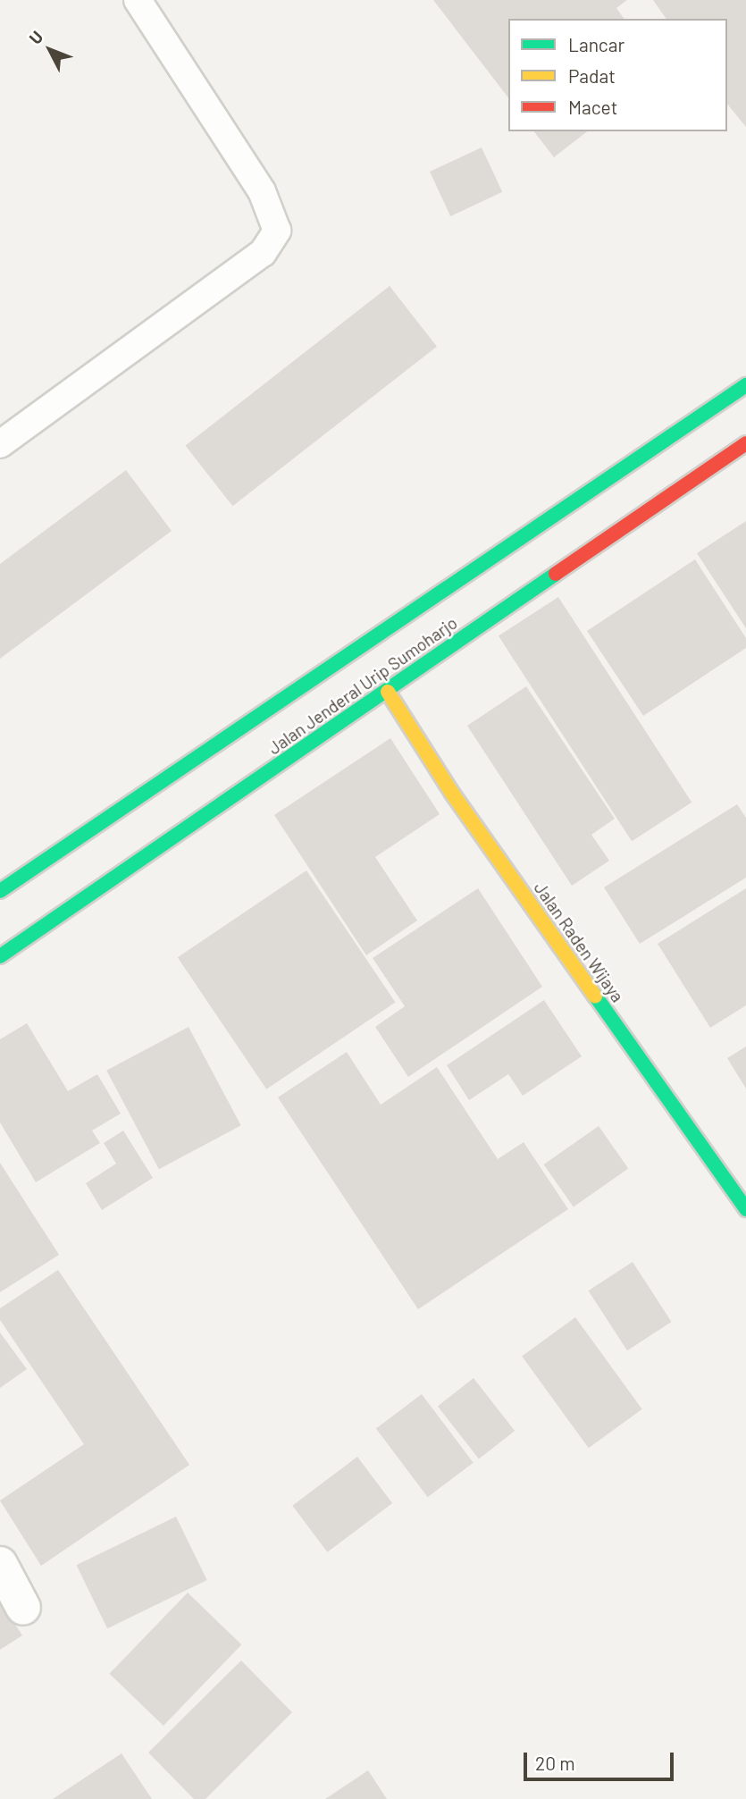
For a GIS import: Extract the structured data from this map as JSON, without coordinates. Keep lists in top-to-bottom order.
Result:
{
  "streets": {
    "main road": ["Jalan Jenderal Urip Sumoharjo", "Jalan Raden Wijaya"]
  },
  "crossings": [
    ["Jalan Jenderal Urip Sumoharjo", "Jalan Raden Wijaya"]
  ],
  "legend": ["Lancar", "Padat", "Macet"],
  "scale_bar": "20 m",
  "north": "top left"
}
